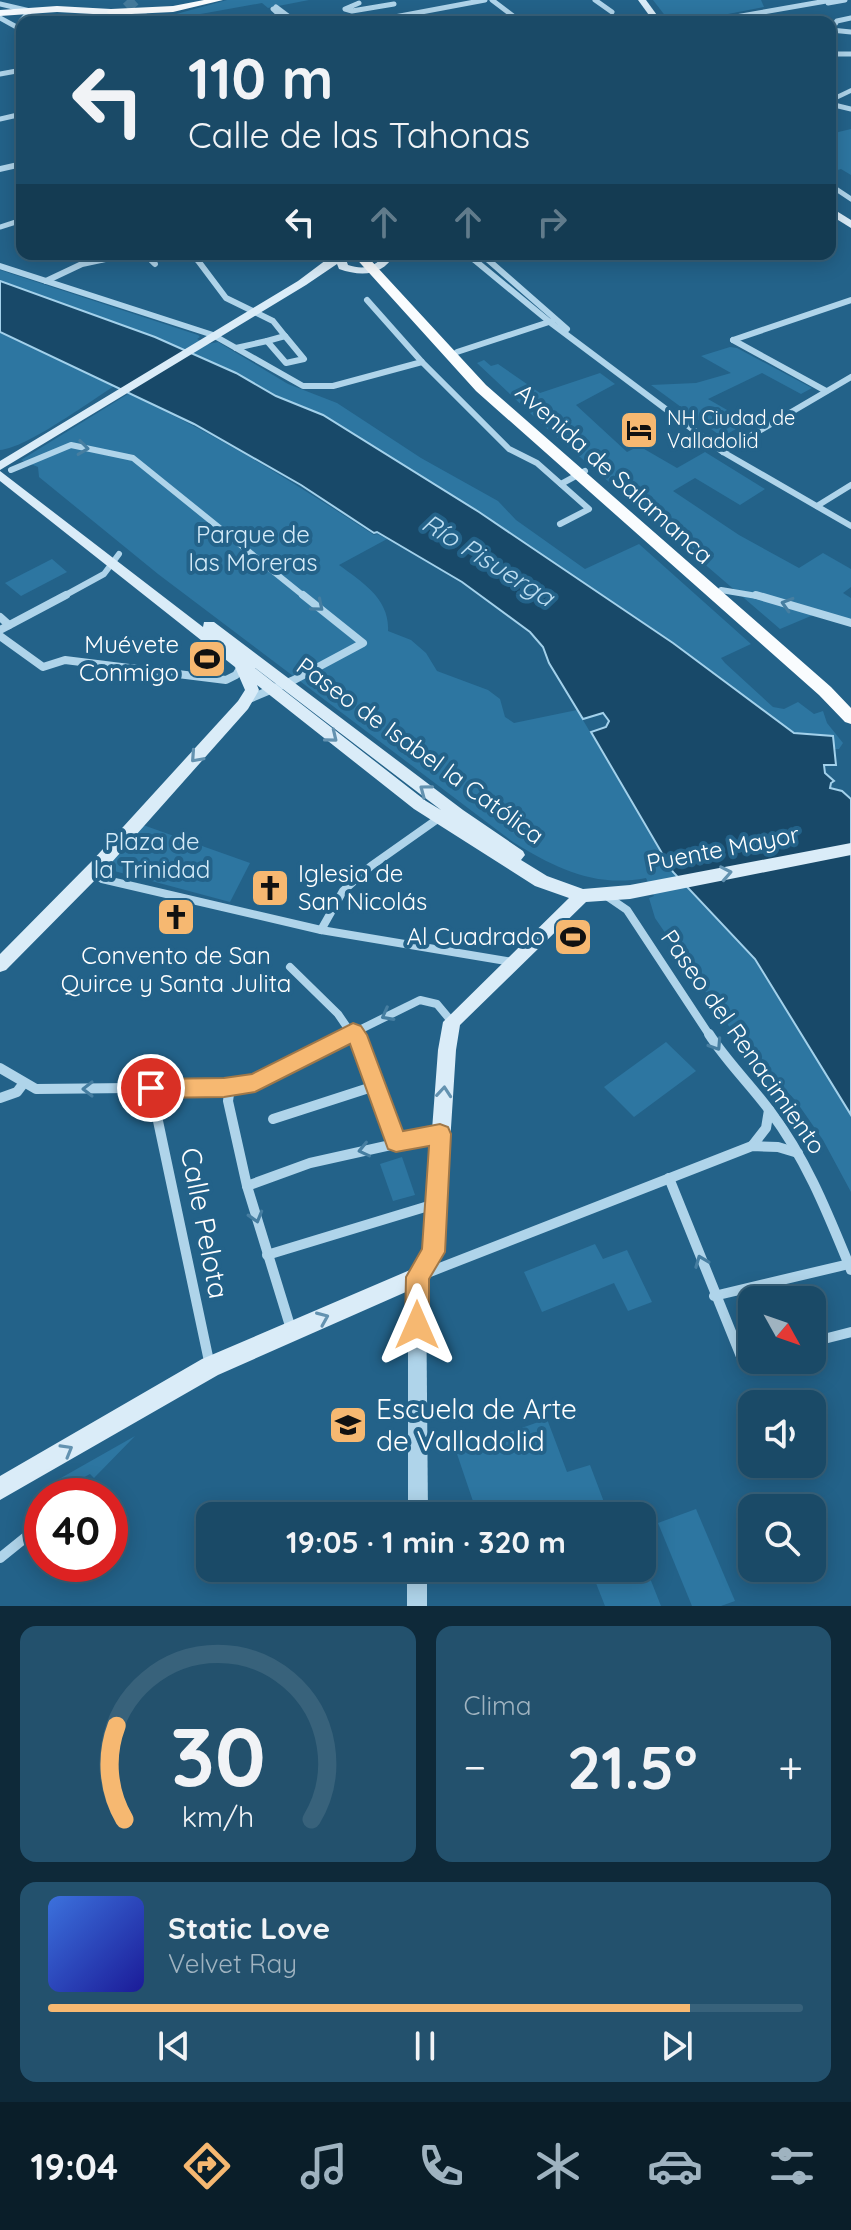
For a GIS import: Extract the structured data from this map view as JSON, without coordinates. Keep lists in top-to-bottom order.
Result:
{
  "streets": {
    "highway": ["Avenida de Salamanca"],
    "main road": ["Paseo de Isabel la Católica", "Puente Mayor"],
    "street": ["Paseo del Renacimiento", "Calle Pelota"]
  },
  "crossings": [
    ["Paseo de Isabel la Católica", "Puente Mayor"],
    ["Puente Mayor", "Paseo del Renacimiento"]
  ],
  "one_way": ["Puente Mayor", "Paseo del Renacimiento"],
  "water": ["Río Pisuerga"],
  "parks": ["Parque de las Moreras", "Plaza de la Trinidad"],
  "places": {
    "hotel": ["NH Ciudad de Valladolid"],
    "sports": ["Muévete Conmigo", "Al Cuadrado"],
    "church": ["Iglesia de San Nicolás", "Convento de San Quirce y Santa Julita"],
    "school or university": ["Escuela de Arte de Valladolid"]
  },
  "north": "bottom right",
  "page": {
    "turn": ["110 m", "Calle de las Tahonas"],
    "limit": "40",
    "trip": "19:05 · 1 min · 320 m",
    "tile": "Clima",
    "heat": ["−", "21.5°", "+"],
    "song": ["Static Love", "Velvet Ray"],
    "tabs": "19:04",
    "gauge": ["30", "km/h"]
  }
}
